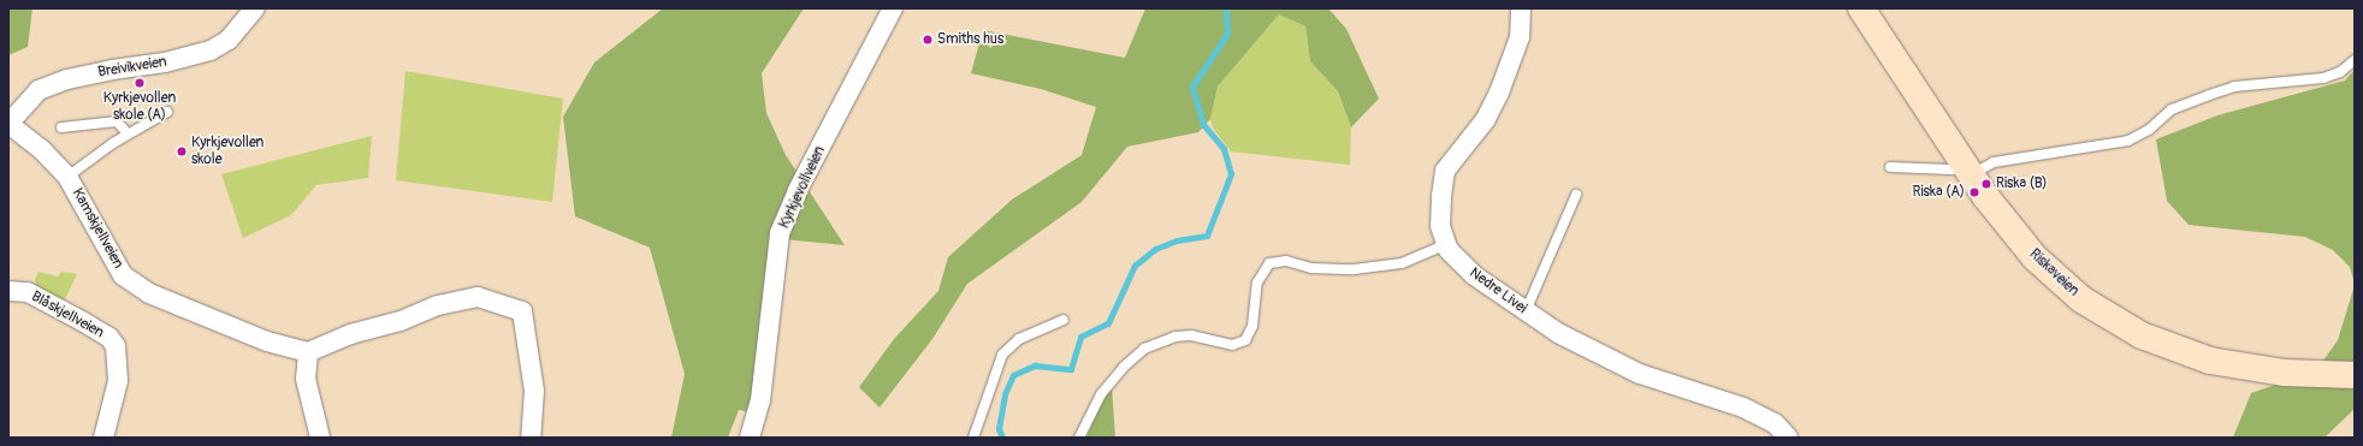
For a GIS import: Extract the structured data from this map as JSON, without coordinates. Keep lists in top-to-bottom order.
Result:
{
  "streets": {
    "main road": ["Riskaveien"],
    "street": [
      "Breivikveien",
      "Kyrkjevollveien",
      "Kamskjellveien",
      "Nedre Livei",
      "Blåskjellveien"
    ]
  },
  "crossings": [
    ["Breivikveien", "Kamskjellveien"]
  ],
  "places": [
    "Smiths hus",
    "Kyrkjevollen skole (A)",
    "Kyrkjevollen skole",
    "Riska (B)",
    "Riska (A)"
  ]
}
